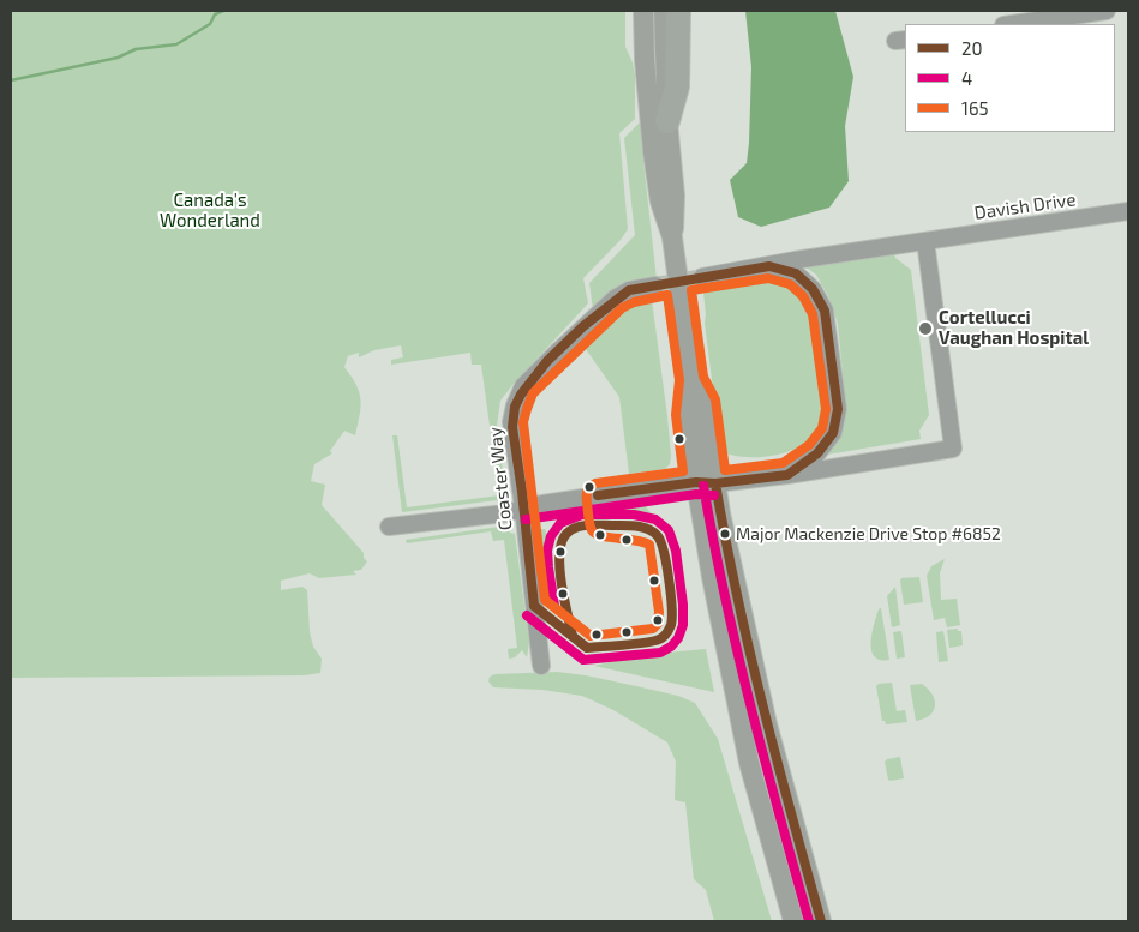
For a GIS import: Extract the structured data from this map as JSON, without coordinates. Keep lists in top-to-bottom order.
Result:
{
  "streets": {
    "street": ["Davish Drive", "Coaster Way"]
  },
  "parks": ["Canada's Wonderland"],
  "places": ["Cortellucci Vaughan Hospital", "Major Mackenzie Drive Stop #6852"],
  "lines": ["transit line 20", "transit line 165", "transit line 4"],
  "legend": ["20", "4", "165"]
}
